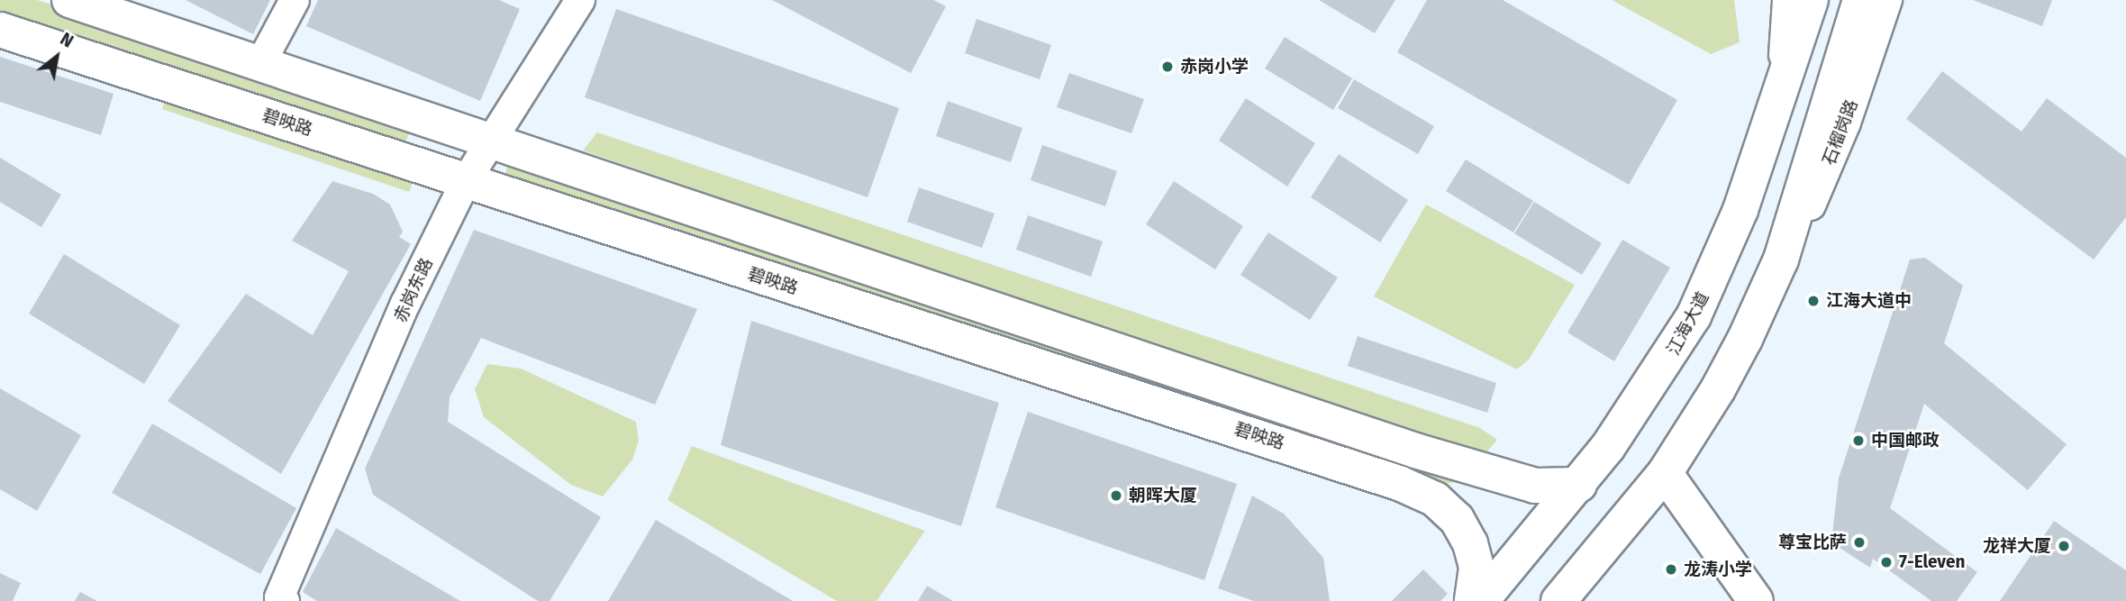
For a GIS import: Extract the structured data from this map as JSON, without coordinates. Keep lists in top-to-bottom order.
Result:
{
  "streets": {
    "main road": ["碧映路", "江海大道"],
    "street": ["石榴岗路", "赤岗东路"]
  },
  "crossings": [
    ["碧映路", "赤岗东路"],
    ["碧映路", "江海大道"]
  ],
  "places": [
    "赤岗小学",
    "江海大道中",
    "中国邮政",
    "朝晖大厦",
    "尊宝比萨",
    "龙祥大厦",
    "7-Eleven",
    "龙涛小学"
  ],
  "north": "top right"
}
